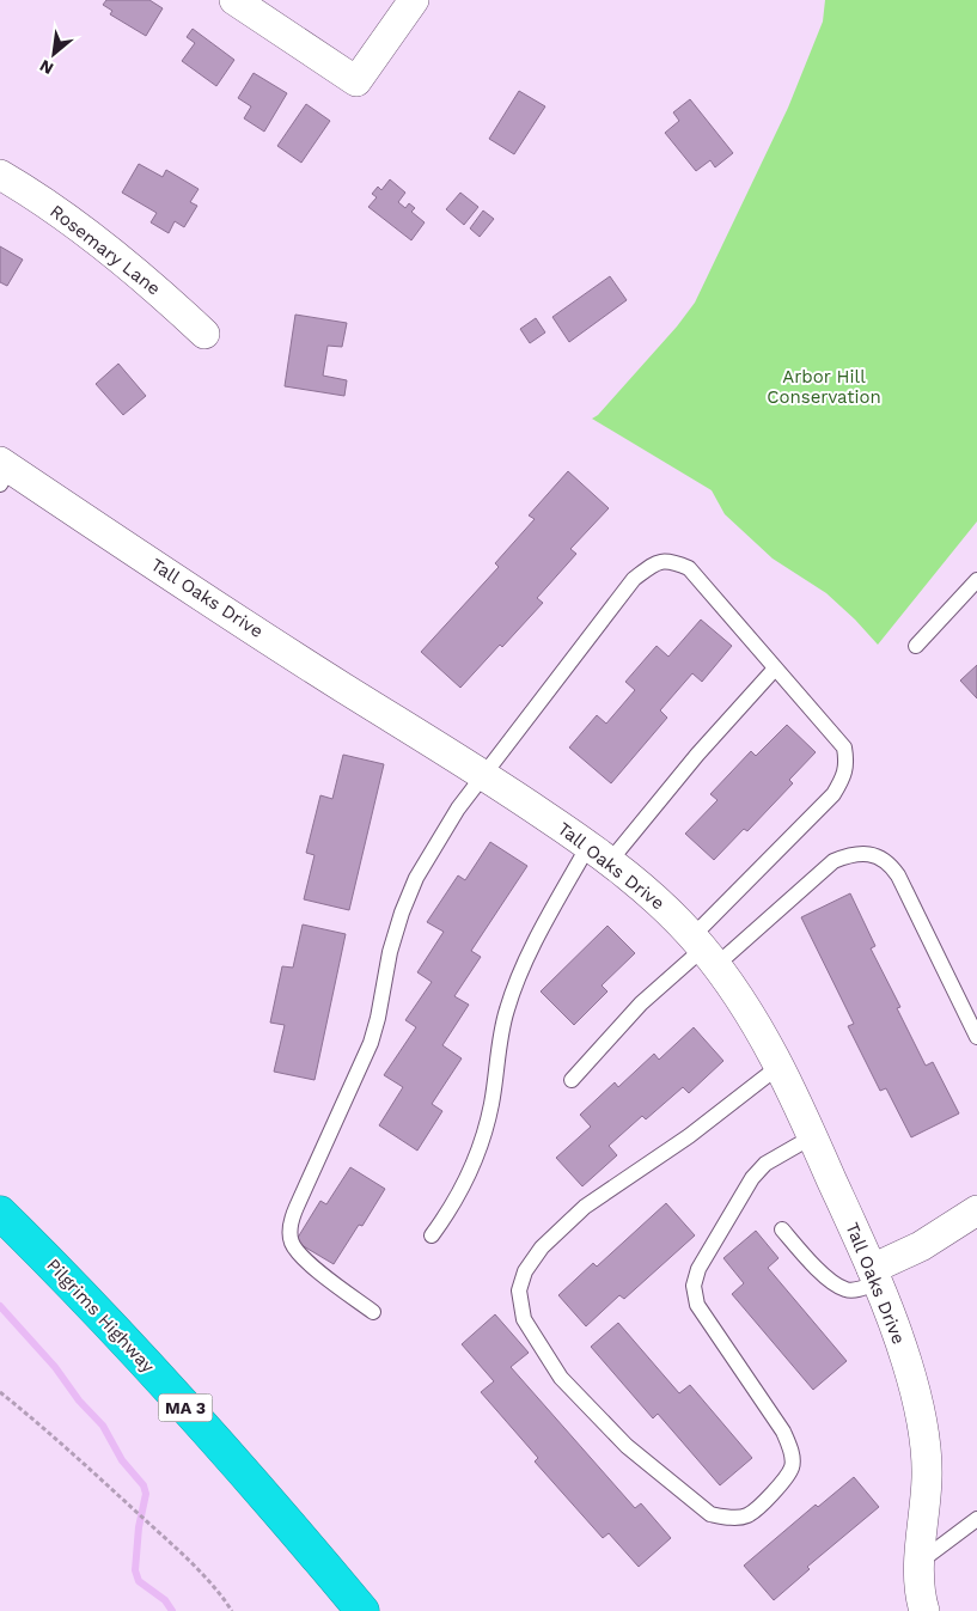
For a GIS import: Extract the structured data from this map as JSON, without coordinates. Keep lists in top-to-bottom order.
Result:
{
  "streets": {
    "highway": ["Pilgrims Highway", "MA 3"],
    "street": ["Rosemary Lane", "Tall Oaks Drive"]
  },
  "parks": ["Arbor Hill Conservation"],
  "north": "bottom left"
}
